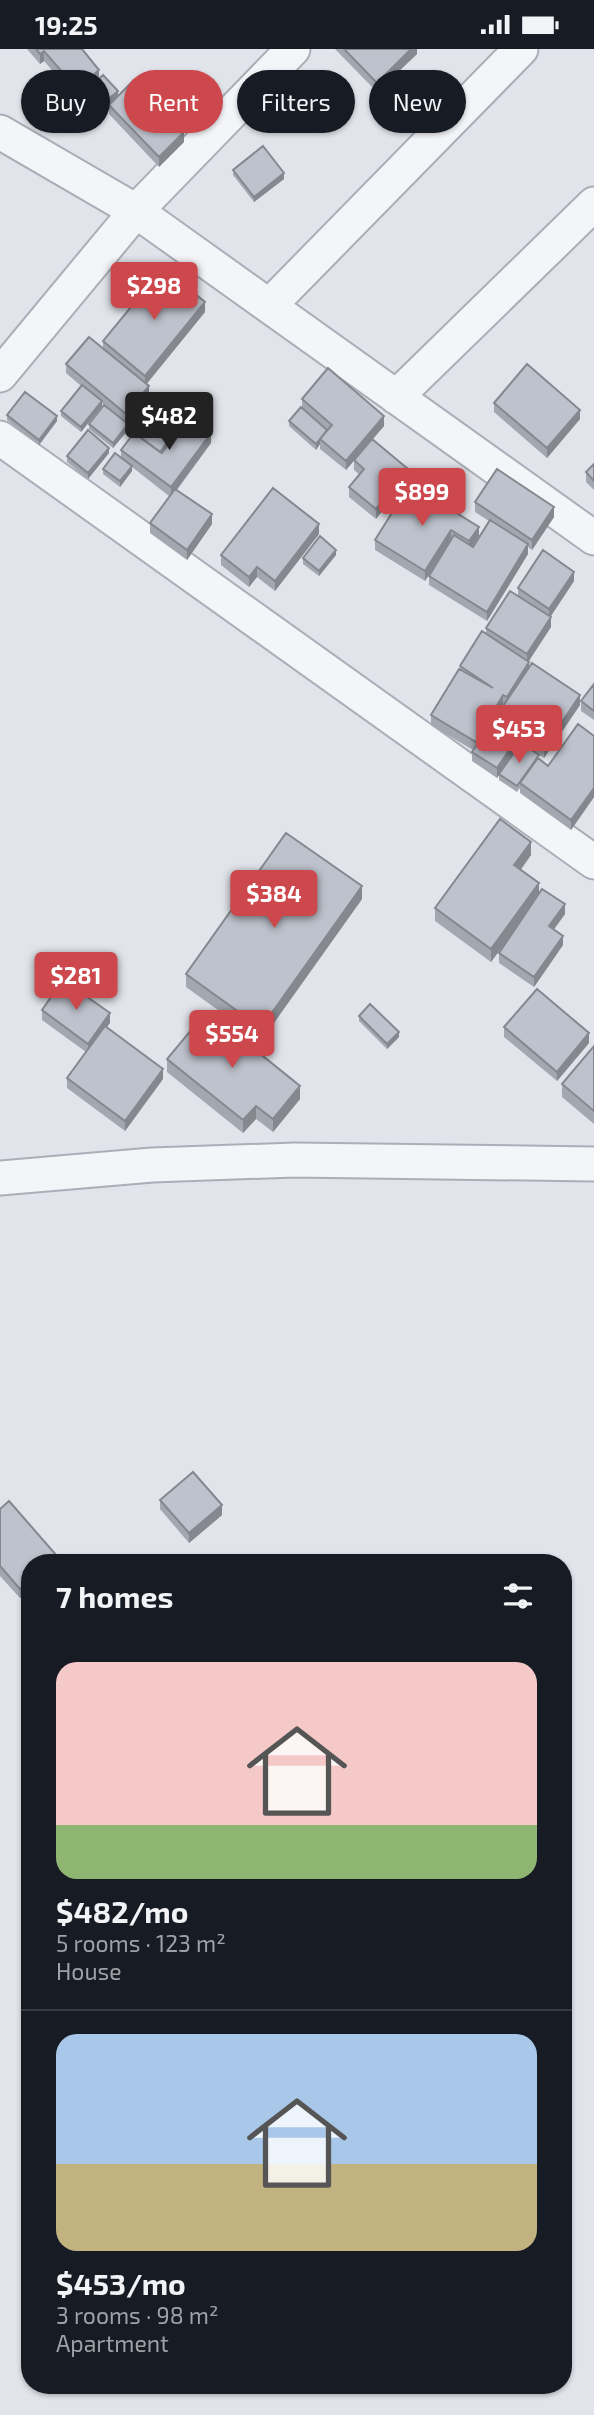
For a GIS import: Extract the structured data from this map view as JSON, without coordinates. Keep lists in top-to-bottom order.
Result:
{
  "page": {
    "status": "19:25",
    "chip": [
      "Buy",
      "Rent",
      "Filters",
      "New"
    ],
    "price": [
      "$298",
      "$482",
      "$899",
      "$453",
      "$384",
      "$281",
      "$554"
    ],
    "heading": "7 homes",
    "list": [
      {
        "name": "$482/mo",
        "note": "5 rooms · 123 m² · House"
      },
      {
        "name": "$453/mo",
        "note": "3 rooms · 98 m² · Apartment"
      }
    ]
  }
}
